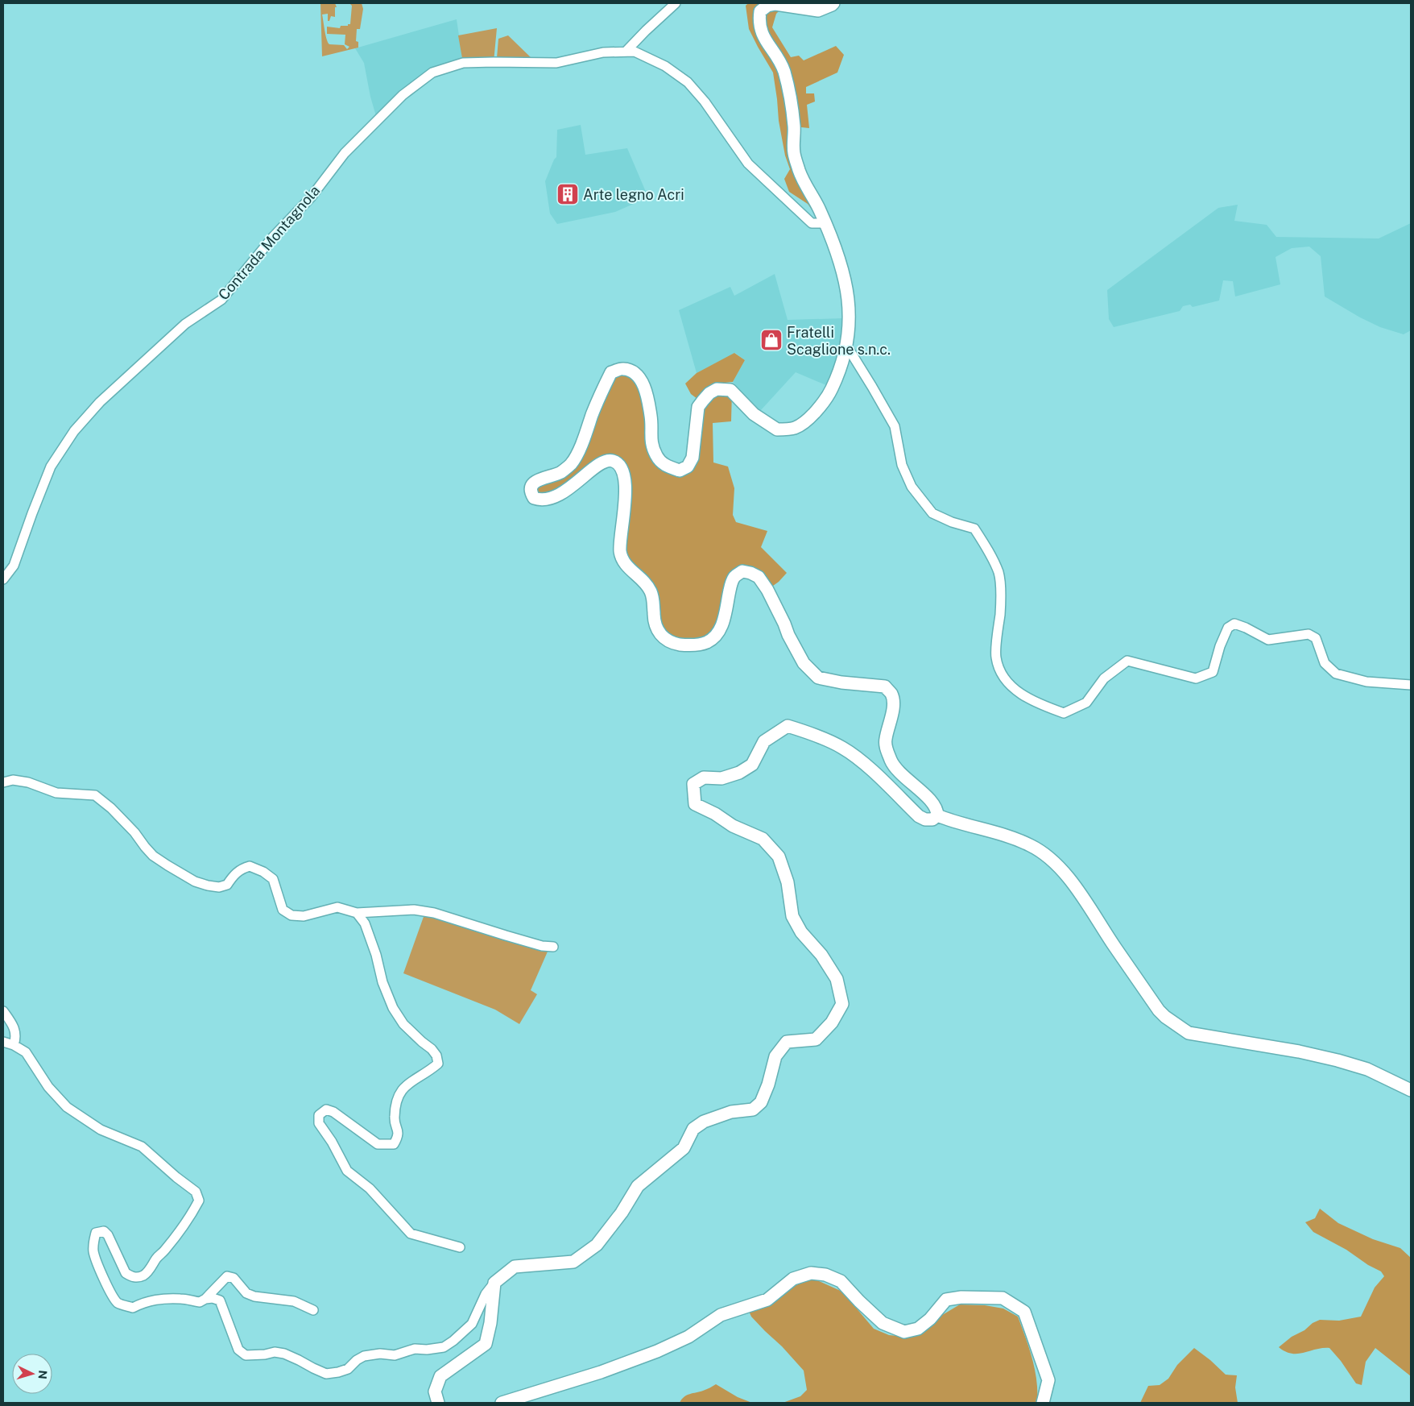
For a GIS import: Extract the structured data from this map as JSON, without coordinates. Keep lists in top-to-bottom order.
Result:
{
  "streets": {
    "street": ["Contrada Montagnola"]
  },
  "places": {
    "building": ["Arte legno Acri"],
    "shop": ["Fratelli Scaglione s.n.c."]
  },
  "north": "right"
}
